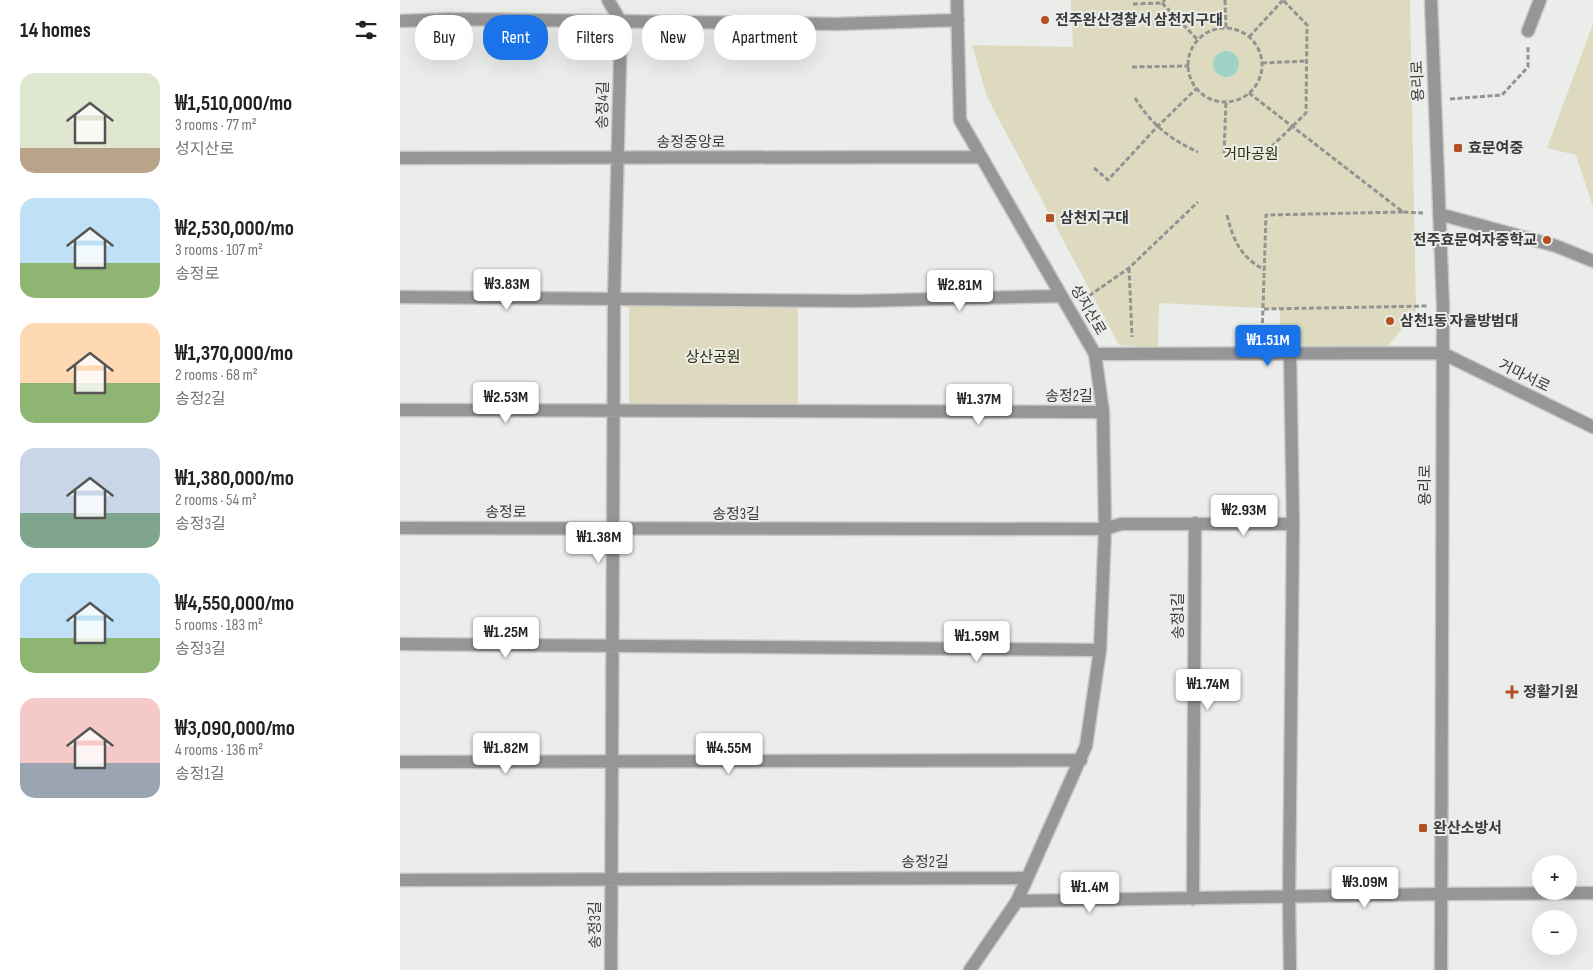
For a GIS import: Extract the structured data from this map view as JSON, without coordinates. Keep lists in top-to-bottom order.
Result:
{
  "streets": {
    "street": [
      "용리로",
      "송정4길",
      "송정중앙로",
      "성지산로",
      "거마서로",
      "송정2길",
      "송정로",
      "송정3길",
      "송정1길"
    ]
  },
  "crossings": [
    ["용리로", "성지산로"],
    ["용리로", "거마서로"],
    ["송정4길", "송정중앙로"],
    ["송정4길", "송정3길"],
    ["송정중앙로", "성지산로"],
    ["송정중앙로", "송정3길"],
    ["성지산로", "거마서로"],
    ["성지산로", "송정2길"],
    ["송정2길", "송정3길"],
    ["송정로", "송정3길"]
  ],
  "parks": ["거마공원", "상산공원"],
  "places": {
    "other": ["전주완산경찰서 삼천지구대", "전주효문여자중학교", "삼천1동 자율방범대"],
    "transit": ["효문여중", "삼천지구대", "완산소방서"],
    "health": ["정활기원"]
  },
  "page": {
    "heading": "14 homes",
    "chip": [
      "Buy",
      "Rent",
      "Filters",
      "New",
      "Apartment"
    ],
    "list": [
      {
        "name": "₩1,510,000/mo",
        "note": "3 rooms · 77 m² · 성지산로"
      },
      {
        "name": "₩2,530,000/mo",
        "note": "3 rooms · 107 m² · 송정로"
      },
      {
        "name": "₩1,370,000/mo",
        "note": "2 rooms · 68 m² · 송정2길"
      },
      {
        "name": "₩1,380,000/mo",
        "note": "2 rooms · 54 m² · 송정3길"
      },
      {
        "name": "₩4,550,000/mo",
        "note": "5 rooms · 183 m² · 송정3길"
      },
      {
        "name": "₩3,090,000/mo",
        "note": "4 rooms · 136 m² · 송정1길"
      }
    ],
    "price": [
      "₩3.83M",
      "₩2.81M",
      "₩1.51M",
      "₩2.53M",
      "₩1.37M",
      "₩2.93M",
      "₩1.38M",
      "₩1.25M",
      "₩1.59M",
      "₩1.74M",
      "₩1.82M",
      "₩4.55M",
      "₩3.09M",
      "₩1.4M"
    ],
    "map_buttons": ["+", "−"]
  }
}
